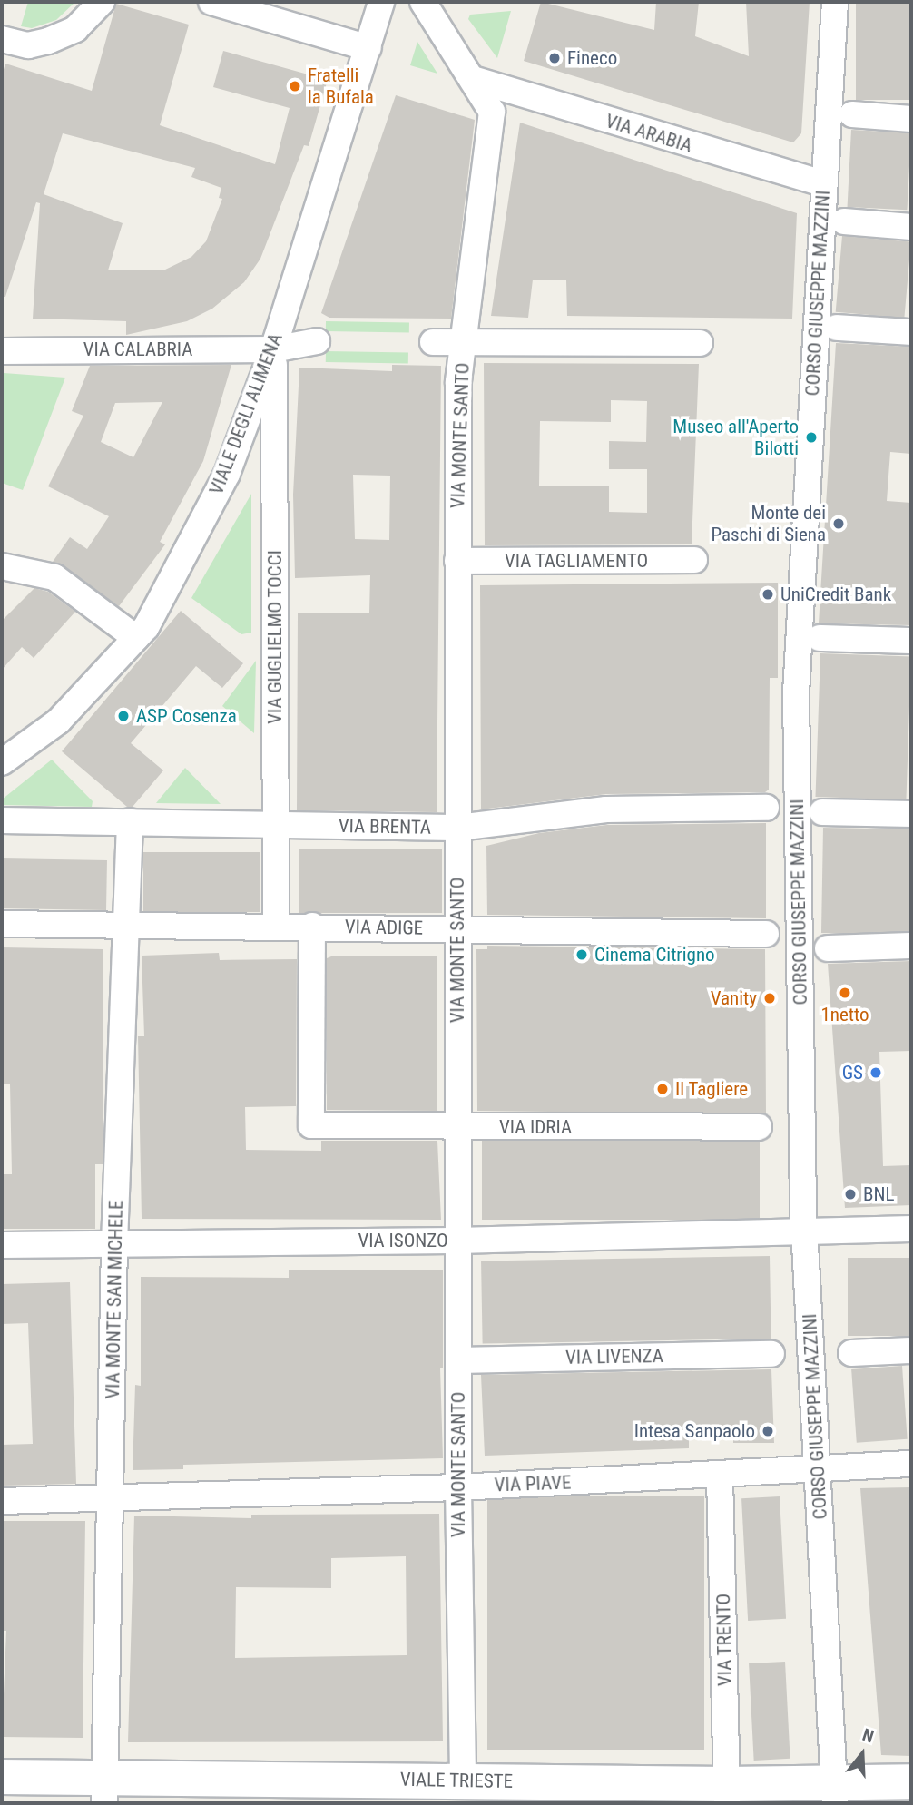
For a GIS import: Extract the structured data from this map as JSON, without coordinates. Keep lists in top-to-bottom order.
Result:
{
  "streets": {
    "street": [
      "VIA ARABIA",
      "CORSO GIUSEPPE MAZZINI",
      "VIA CALABRIA",
      "VIALE DEGLI ALIMENA",
      "VIA MONTE SANTO",
      "VIA TAGLIAMENTO",
      "VIA GUGLIELMO TOCCI",
      "VIA BRENTA",
      "VIA ADIGE",
      "VIA IDRIA",
      "VIA ISONZO",
      "VIA MONTE SAN MICHELE",
      "VIA LIVENZA",
      "VIA PIAVE",
      "VIA TRENTO",
      "VIALE TRIESTE"
    ]
  },
  "crossings": [
    ["VIA ARABIA", "CORSO GIUSEPPE MAZZINI"],
    ["VIA ARABIA", "VIA MONTE SANTO"],
    ["CORSO GIUSEPPE MAZZINI", "VIA ISONZO"],
    ["CORSO GIUSEPPE MAZZINI", "VIA PIAVE"],
    ["CORSO GIUSEPPE MAZZINI", "VIALE TRIESTE"],
    ["VIA CALABRIA", "VIALE DEGLI ALIMENA"],
    ["VIA CALABRIA", "VIA GUGLIELMO TOCCI"],
    ["VIALE DEGLI ALIMENA", "VIA GUGLIELMO TOCCI"],
    ["VIA MONTE SANTO", "VIA TAGLIAMENTO"],
    ["VIA MONTE SANTO", "VIA BRENTA"],
    ["VIA MONTE SANTO", "VIA ADIGE"],
    ["VIA MONTE SANTO", "VIA IDRIA"],
    ["VIA MONTE SANTO", "VIA ISONZO"],
    ["VIA MONTE SANTO", "VIA LIVENZA"],
    ["VIA MONTE SANTO", "VIA PIAVE"],
    ["VIA MONTE SANTO", "VIALE TRIESTE"],
    ["VIA GUGLIELMO TOCCI", "VIA BRENTA"],
    ["VIA GUGLIELMO TOCCI", "VIA ADIGE"],
    ["VIA BRENTA", "VIA MONTE SAN MICHELE"],
    ["VIA ADIGE", "VIA IDRIA"],
    ["VIA ADIGE", "VIA MONTE SAN MICHELE"],
    ["VIA ISONZO", "VIA MONTE SAN MICHELE"],
    ["VIA MONTE SAN MICHELE", "VIA PIAVE"],
    ["VIA MONTE SAN MICHELE", "VIALE TRIESTE"],
    ["VIA PIAVE", "VIA TRENTO"],
    ["VIA TRENTO", "VIALE TRIESTE"]
  ],
  "places": [
    "Fineco",
    "Fratelli la Bufala",
    "Museo all'Aperto Bilotti",
    "Monte dei Paschi di Siena",
    "UniCredit Bank",
    "ASP Cosenza",
    "Cinema Citrigno",
    "1netto",
    "Vanity",
    "GS",
    "Il Tagliere",
    "BNL",
    "Intesa Sanpaolo"
  ],
  "north": "top"
}
